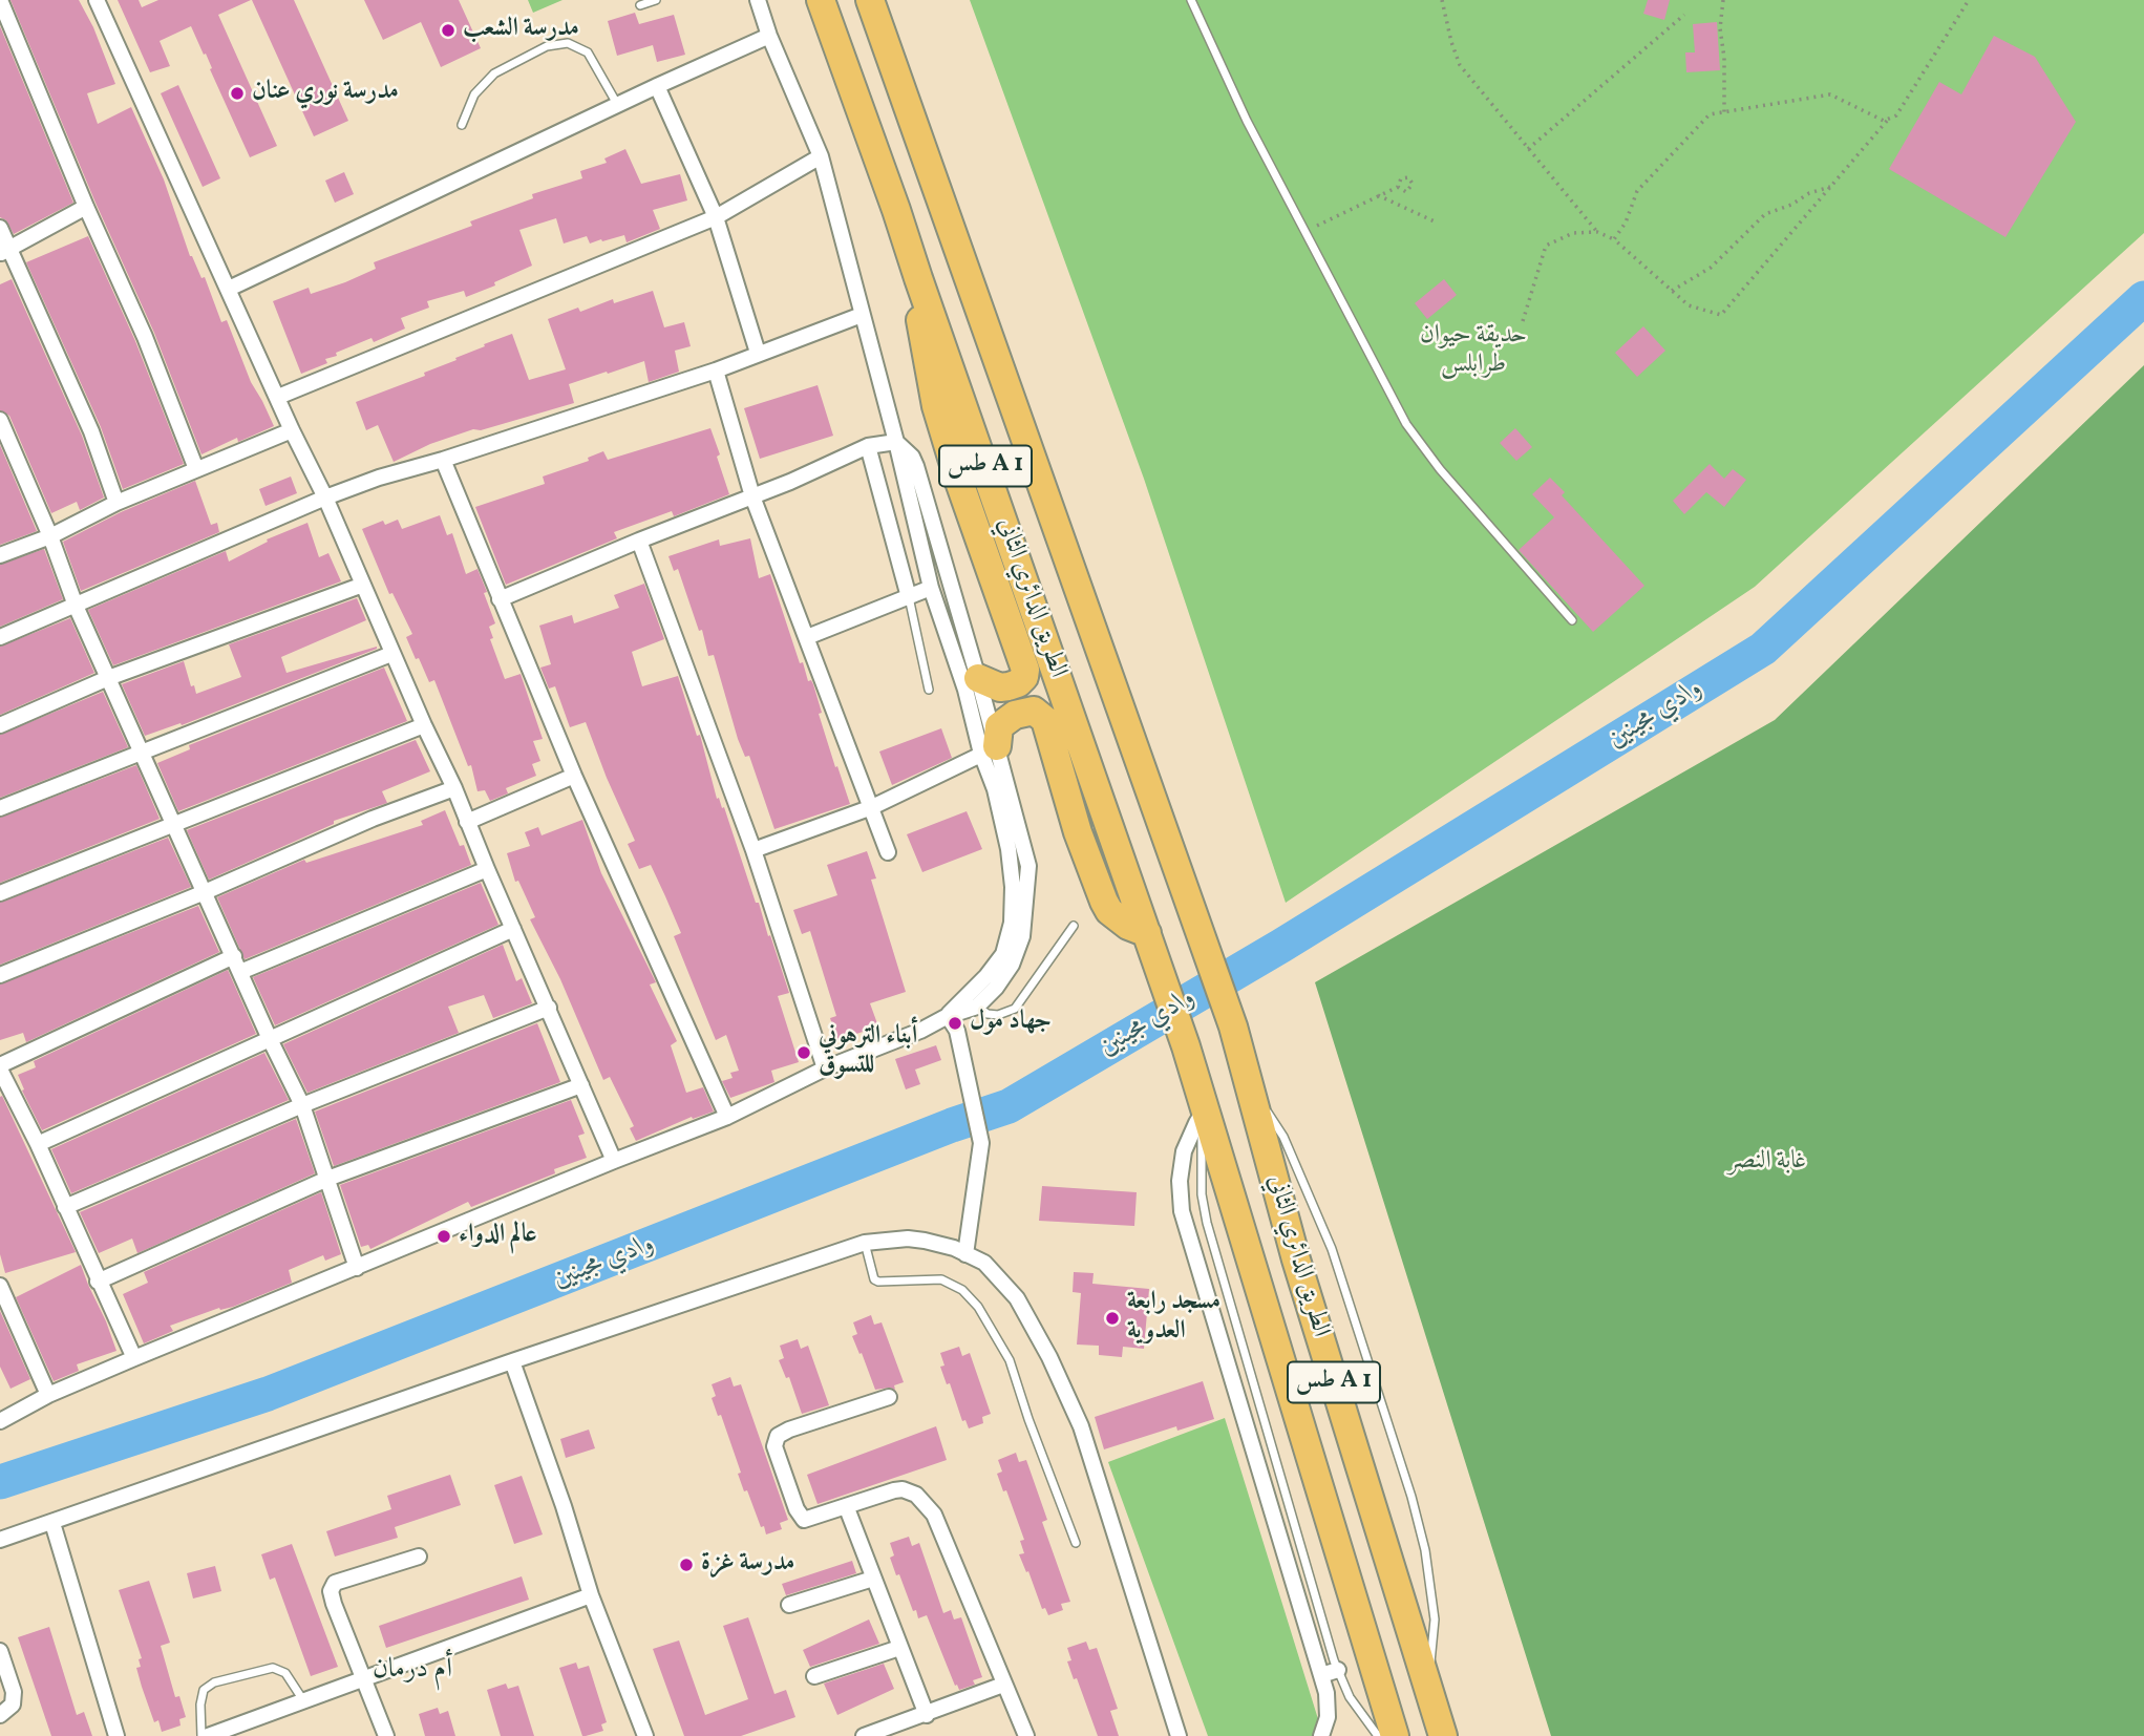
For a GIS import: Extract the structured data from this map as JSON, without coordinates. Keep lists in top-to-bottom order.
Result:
{
  "streets": {
    "highway": ["طس A 1", "الطريق الدائري الثاني"]
  },
  "districts": ["أم درمان"],
  "water": ["وادي مجينين"],
  "parks": ["حديقة حيوان طرابلس", "غابة النصر"],
  "places": [
    "مدرسة الشعب",
    "مدرسة نوري عنان",
    "جهاد مول",
    "أبناء الترهوني للتسوق",
    "عالم الدواء",
    "مسجد رابعة العدوية",
    "مدرسة غزة"
  ]
}
